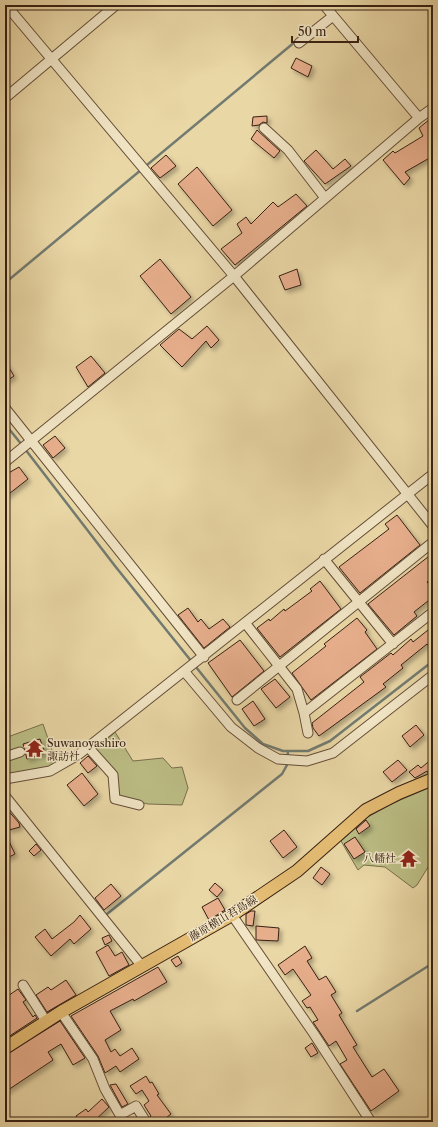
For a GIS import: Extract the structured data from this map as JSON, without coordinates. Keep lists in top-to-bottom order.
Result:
{
  "streets": {
    "main road": ["藤原横山君島線"]
  },
  "places": {
    "temple": ["Suwanoyashiro 諏訪社", "八幡社"]
  },
  "scale_bar": "50 m"
}
